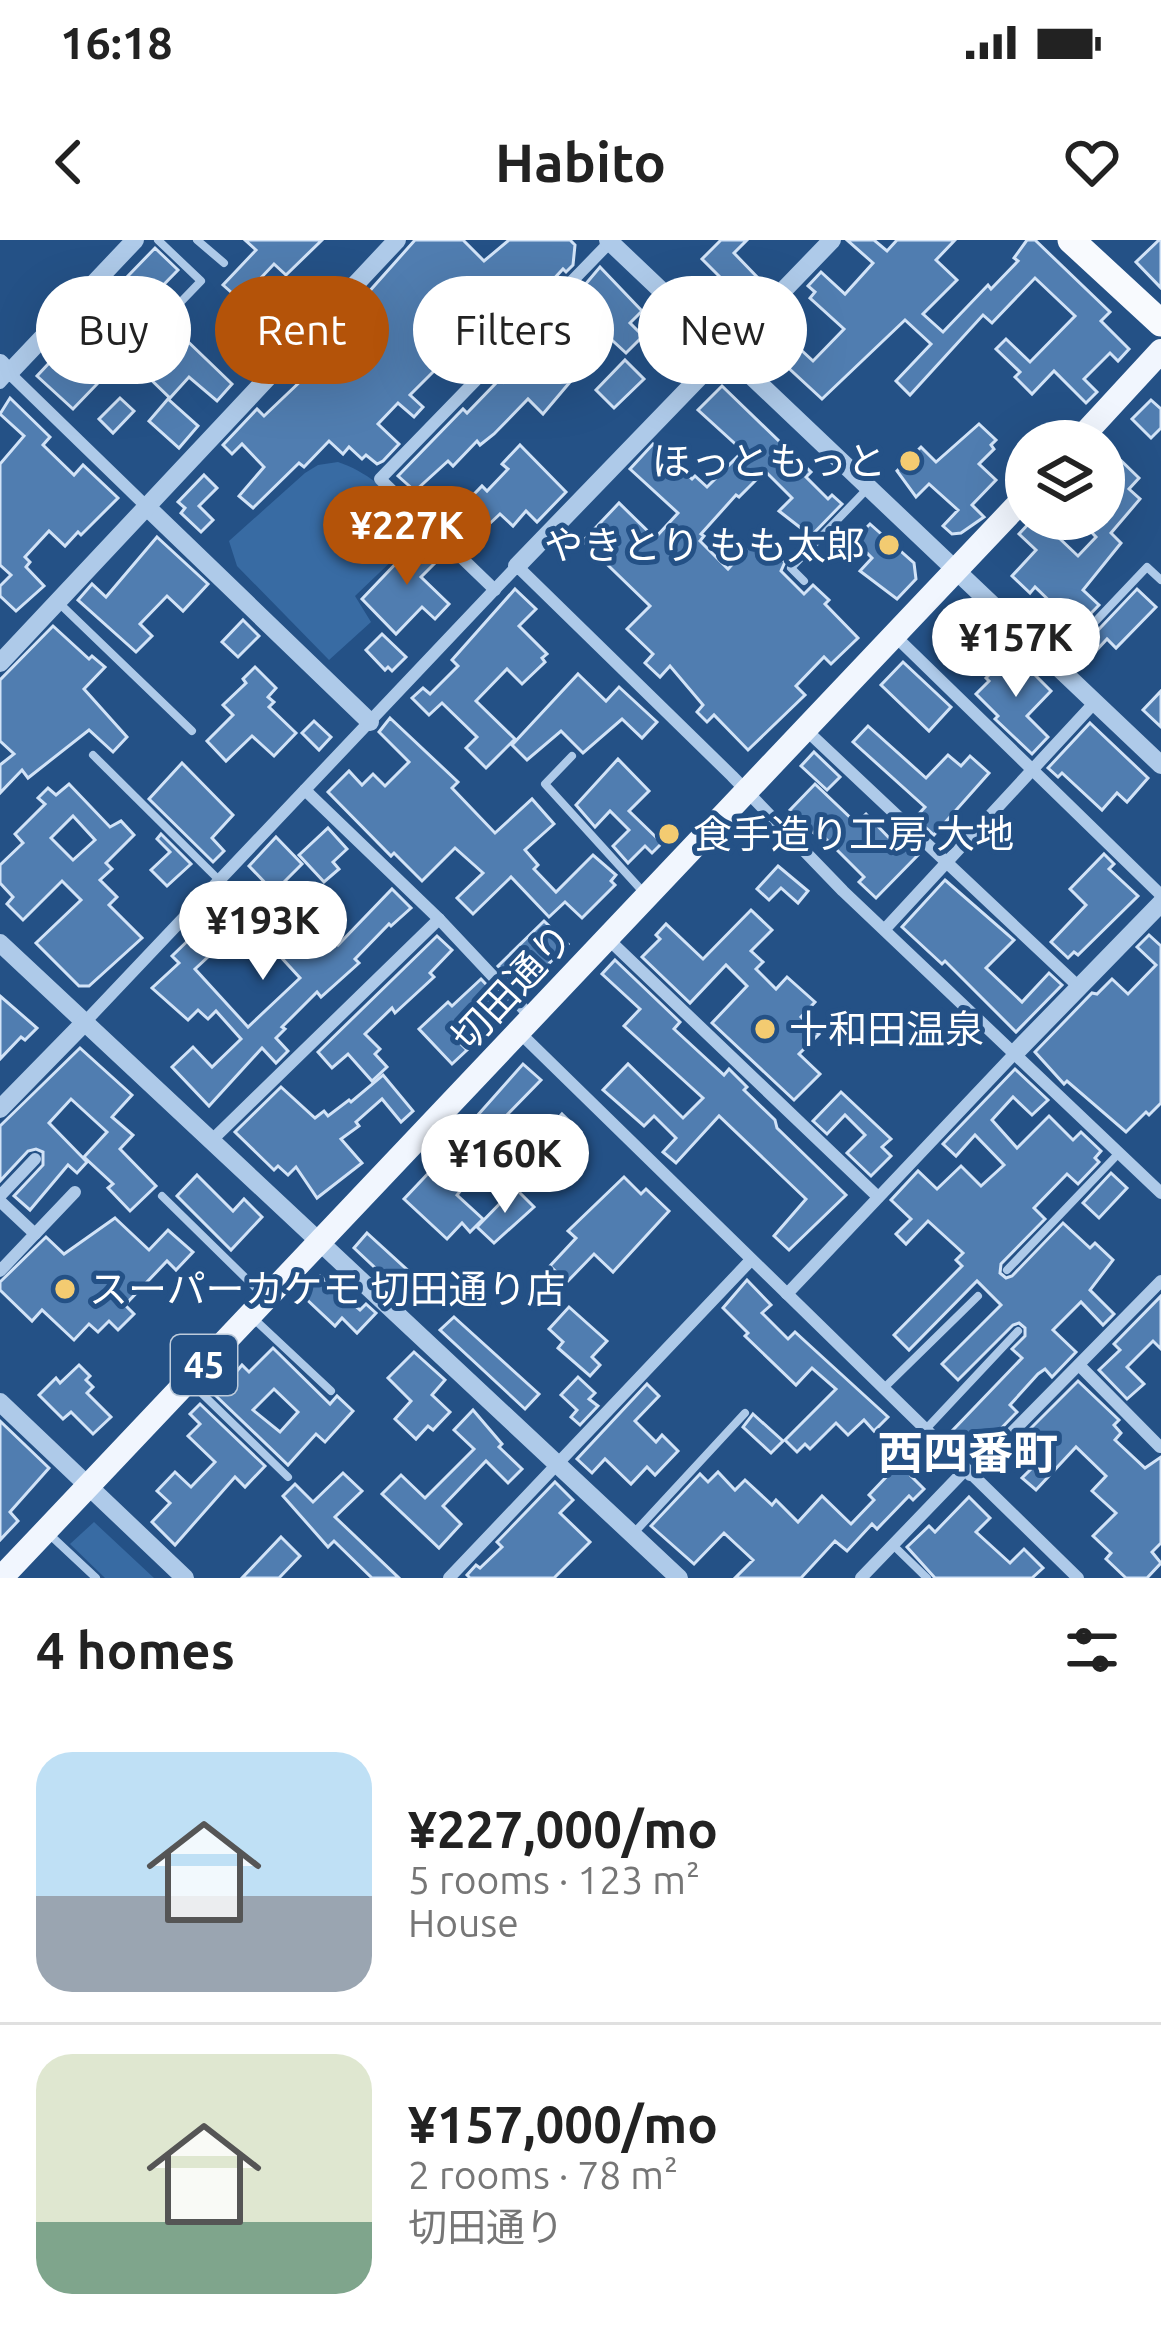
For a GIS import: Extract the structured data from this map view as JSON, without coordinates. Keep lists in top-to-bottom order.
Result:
{
  "streets": {
    "main road": ["切田通り", "45"]
  },
  "districts": ["西四番町"],
  "places": [
    "ほっともっと",
    "やきとり もも太郎",
    "食手造り工房 大地",
    "十和田温泉",
    "スーパーカケモ 切田通り店"
  ],
  "page": {
    "status": "16:18",
    "header": "Habito",
    "chip": [
      "Buy",
      "Rent",
      "Filters",
      "New"
    ],
    "price": [
      "¥227K",
      "¥157K",
      "¥193K",
      "¥160K"
    ],
    "heading": "4 homes",
    "list": [
      {
        "name": "¥227,000/mo",
        "note": "5 rooms · 123 m² · House"
      },
      {
        "name": "¥157,000/mo",
        "note": "2 rooms · 78 m² · 切田通り"
      }
    ]
  }
}
